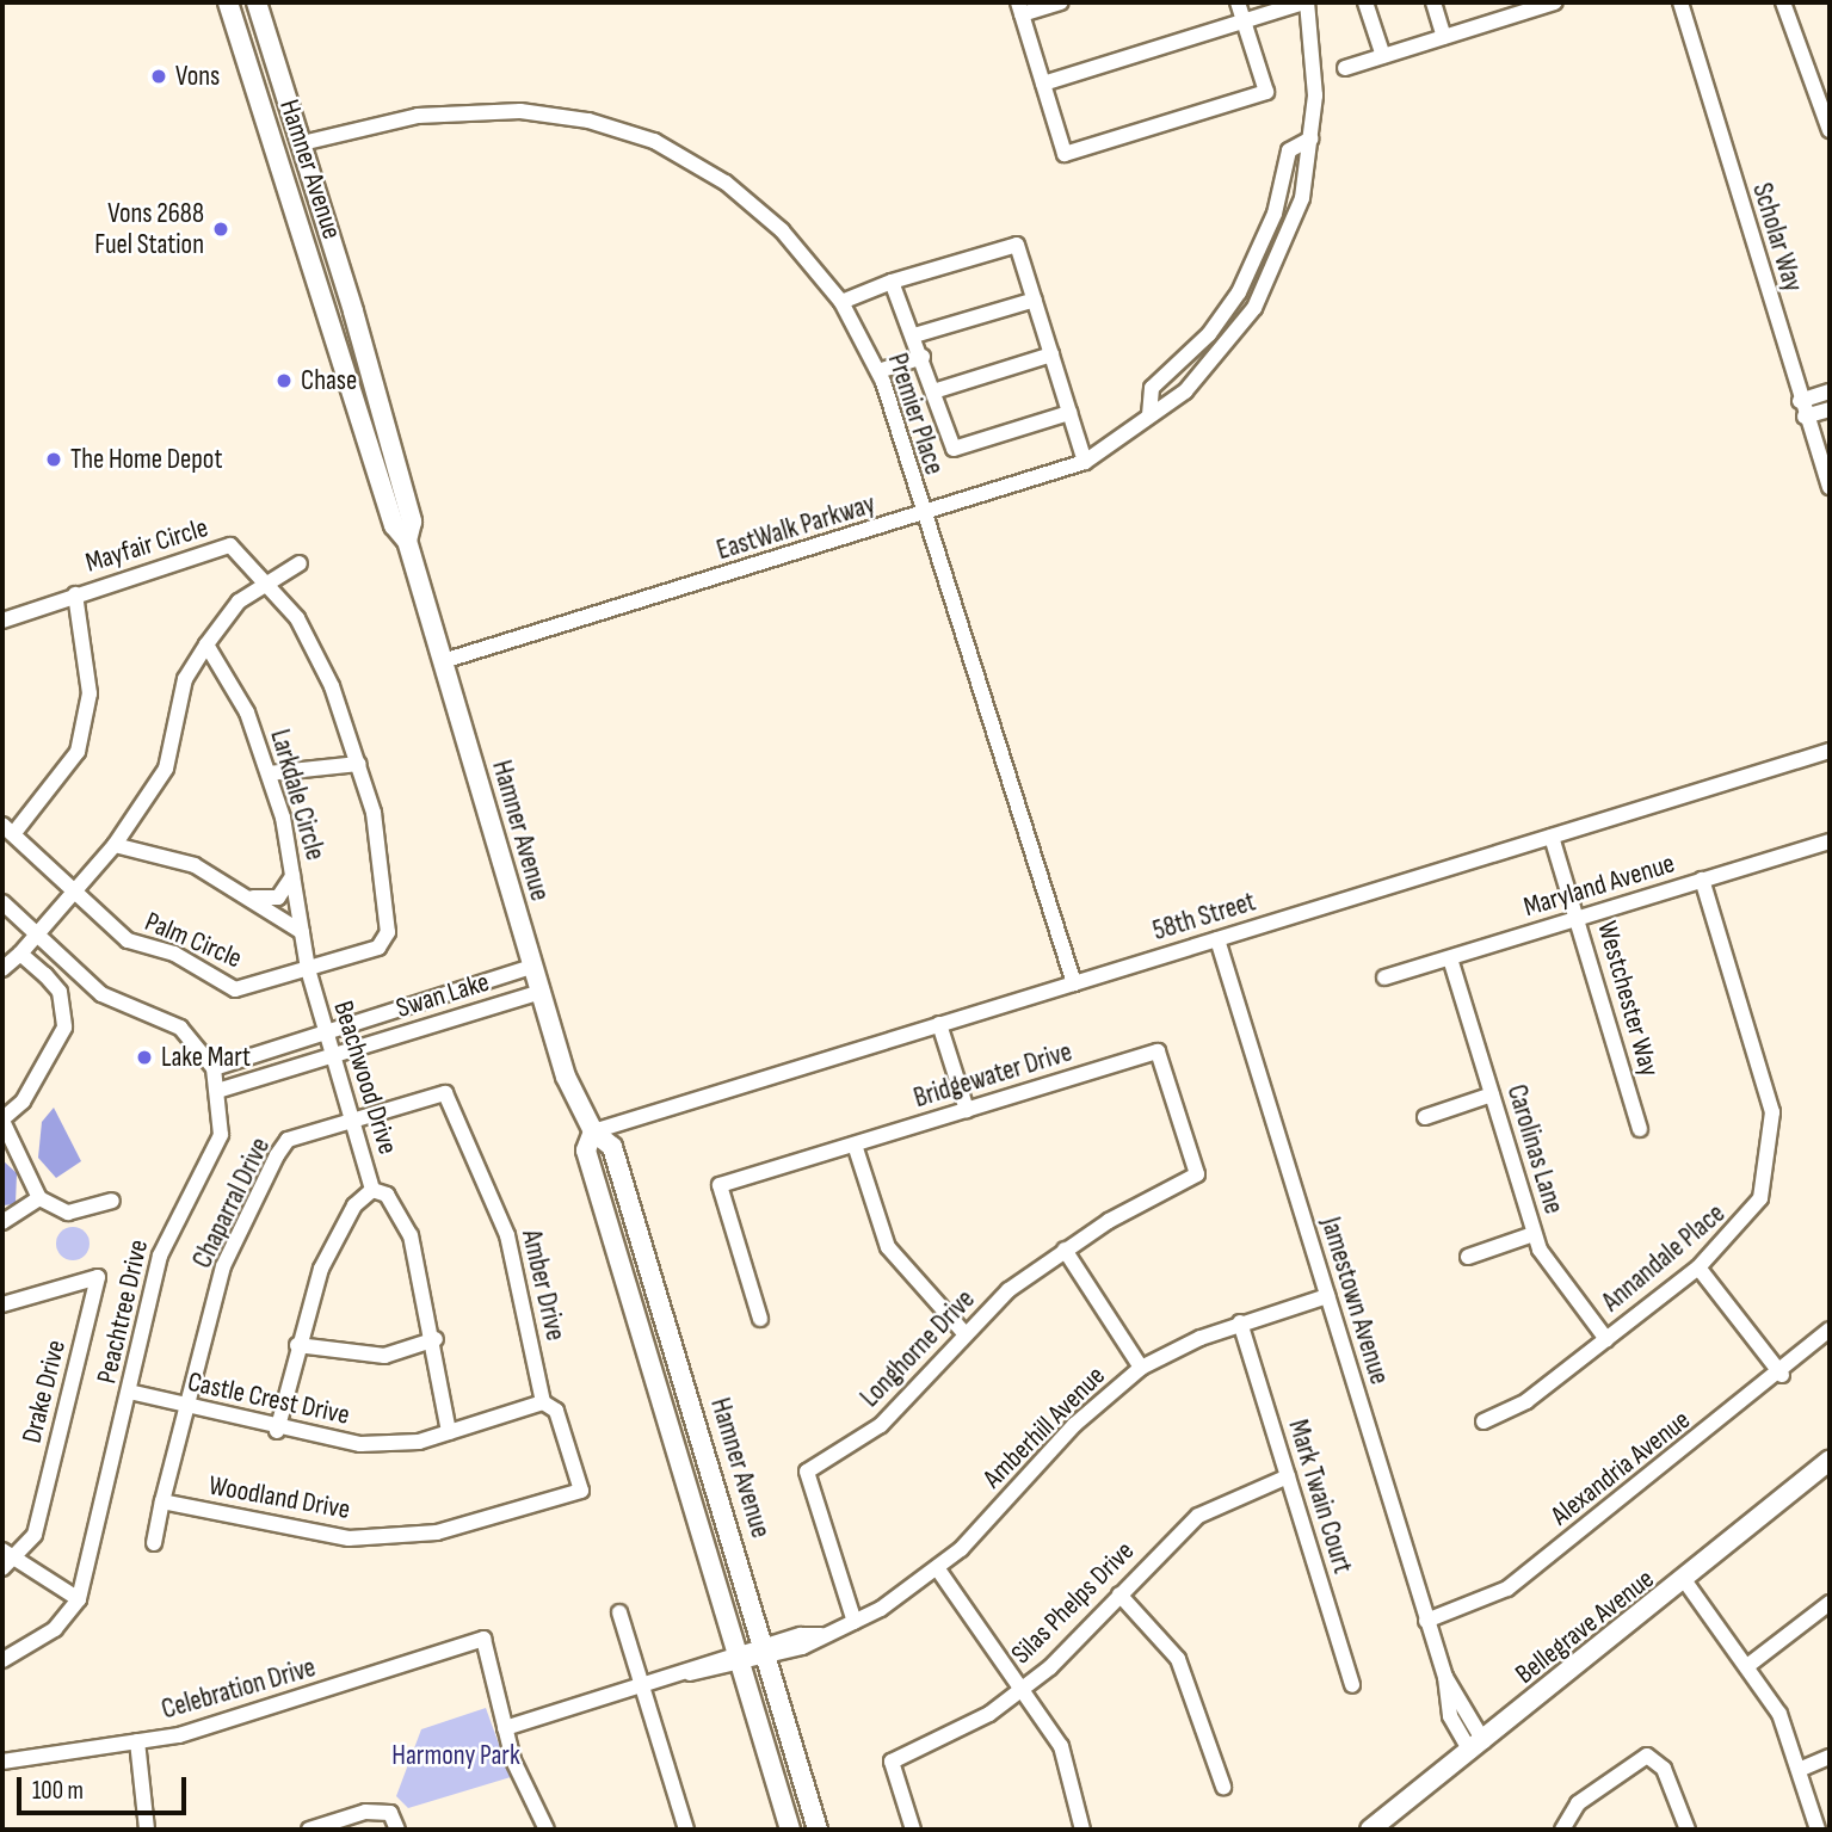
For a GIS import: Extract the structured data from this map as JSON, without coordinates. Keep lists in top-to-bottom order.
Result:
{
  "streets": {
    "main road": ["Hamner Avenue", "Bellegrave Avenue"],
    "street": [
      "Scholar Way",
      "Premier Place",
      "EastWalk Parkway",
      "Mayfair Circle",
      "Larkdale Circle",
      "Maryland Avenue",
      "58th Street",
      "Palm Circle",
      "Swan Lake",
      "Westchester Way",
      "Bridgewater Drive",
      "Beachwood Drive",
      "Carolinas Lane",
      "Chaparral Drive",
      "Annandale Place",
      "Amber Drive",
      "Jamestown Avenue",
      "Peachtree Drive",
      "Longhorne Drive",
      "Drake Drive",
      "Castle Crest Drive",
      "Amberhill Avenue",
      "Alexandria Avenue",
      "Mark Twain Court",
      "Woodland Drive",
      "Silas Phelps Drive",
      "Celebration Drive"
    ]
  },
  "crossings": [
    ["Hamner Avenue", "Premier Place"],
    ["Hamner Avenue", "EastWalk Parkway"],
    ["Hamner Avenue", "58th Street"],
    ["Hamner Avenue", "Swan Lake"],
    ["Hamner Avenue", "Amberhill Avenue"],
    ["Premier Place", "EastWalk Parkway"],
    ["Premier Place", "58th Street"],
    ["Mayfair Circle", "Palm Circle"],
    ["Larkdale Circle", "Palm Circle"],
    ["Larkdale Circle", "Beachwood Drive"],
    ["Maryland Avenue", "Westchester Way"],
    ["Maryland Avenue", "Carolinas Lane"],
    ["Maryland Avenue", "Annandale Place"],
    ["58th Street", "Westchester Way"],
    ["58th Street", "Jamestown Avenue"],
    ["Palm Circle", "Beachwood Drive"],
    ["Swan Lake", "Beachwood Drive"],
    ["Swan Lake", "Peachtree Drive"],
    ["Bridgewater Drive", "Longhorne Drive"],
    ["Beachwood Drive", "Chaparral Drive"],
    ["Beachwood Drive", "Castle Crest Drive"],
    ["Carolinas Lane", "Annandale Place"],
    ["Chaparral Drive", "Amber Drive"],
    ["Chaparral Drive", "Castle Crest Drive"],
    ["Chaparral Drive", "Woodland Drive"],
    ["Amber Drive", "Castle Crest Drive"],
    ["Amber Drive", "Woodland Drive"],
    ["Jamestown Avenue", "Amberhill Avenue"],
    ["Jamestown Avenue", "Alexandria Avenue"],
    ["Jamestown Avenue", "Bellegrave Avenue"],
    ["Peachtree Drive", "Castle Crest Drive"],
    ["Longhorne Drive", "Amberhill Avenue"],
    ["Amberhill Avenue", "Mark Twain Court"],
    ["Amberhill Avenue", "Celebration Drive"],
    ["Mark Twain Court", "Silas Phelps Drive"]
  ],
  "parks": ["Harmony Park"],
  "places": [
    "Vons",
    "Vons 2688 Fuel Station",
    "Chase",
    "The Home Depot",
    "Lake Mart"
  ],
  "scale_bar": "100 m"
}
